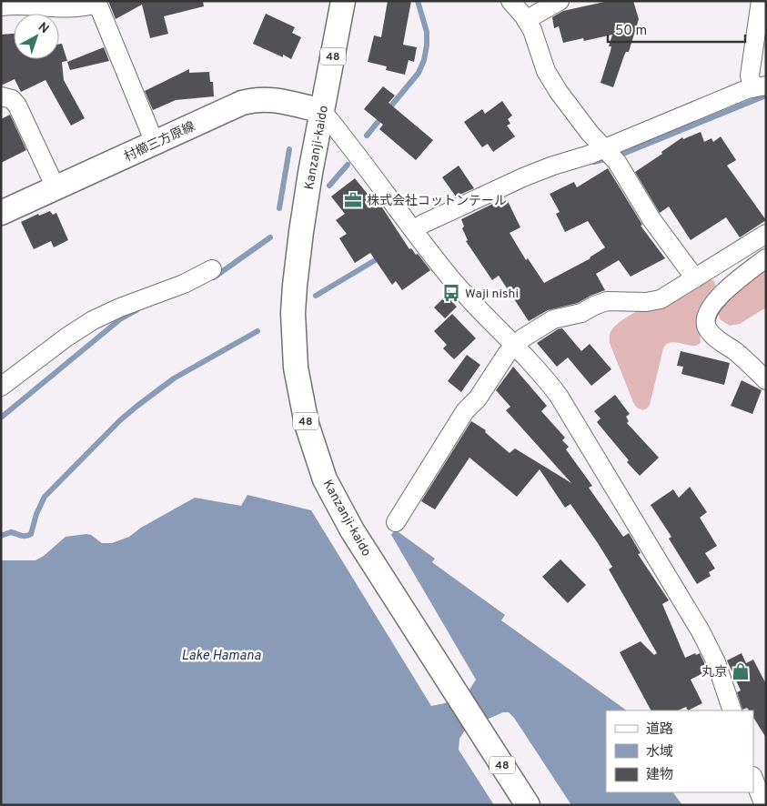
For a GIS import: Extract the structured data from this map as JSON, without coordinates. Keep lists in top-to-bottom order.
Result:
{
  "streets": {
    "main road": ["48", "村櫛三方原線", "Kanzanji-kaido"]
  },
  "crossings": [
    ["村櫛三方原線", "Kanzanji-kaido"]
  ],
  "water": ["Lake Hamana"],
  "places": {
    "office": ["株式会社コットンテール"],
    "bus stop": ["Waji nishi"],
    "shop": ["丸京"]
  },
  "legend": ["道路", "水域", "建物"],
  "scale_bar": "50 m",
  "north": "top right"
}
